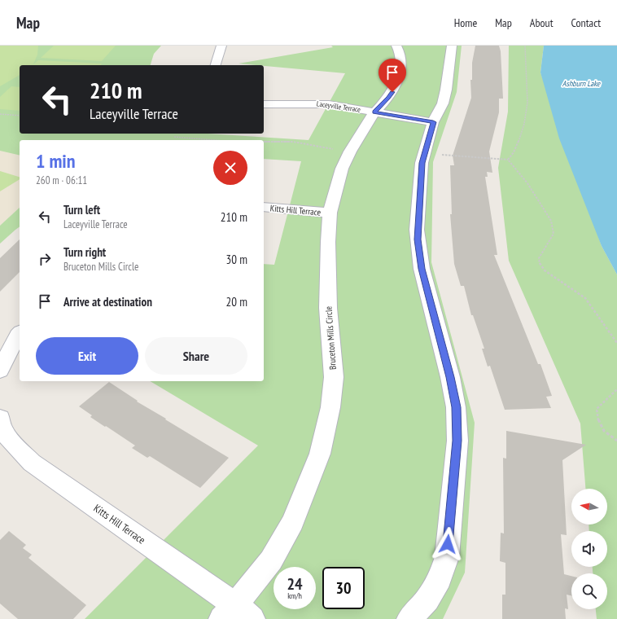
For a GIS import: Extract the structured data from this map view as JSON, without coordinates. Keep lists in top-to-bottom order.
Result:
{
  "streets": {
    "street": ["Laceyville Terrace", "Kitts Hill Terrace", "Bruceton Mills Circle"]
  },
  "crossings": [
    ["Laceyville Terrace", "Bruceton Mills Circle"],
    ["Kitts Hill Terrace", "Bruceton Mills Circle"]
  ],
  "water": ["Ashburn Lake"],
  "north": "left",
  "page": {
    "header": "Map",
    "nav": [
      "Home",
      "Map",
      "About",
      "Contact"
    ],
    "turn": ["210 m", "Laceyville Terrace"],
    "heading": ["1 min", "260 m · 06:11"],
    "list": [
      {
        "name": "Turn left",
        "note": "Laceyville Terrace",
        "value": "210 m"
      },
      {
        "name": "Turn right",
        "note": "Bruceton Mills Circle",
        "value": "30 m"
      },
      {
        "name": "Arrive at destination",
        "value": "20 m"
      }
    ],
    "buttons": ["Exit", "Share"],
    "speed": "24 km/h",
    "limit": "30"
  }
}
